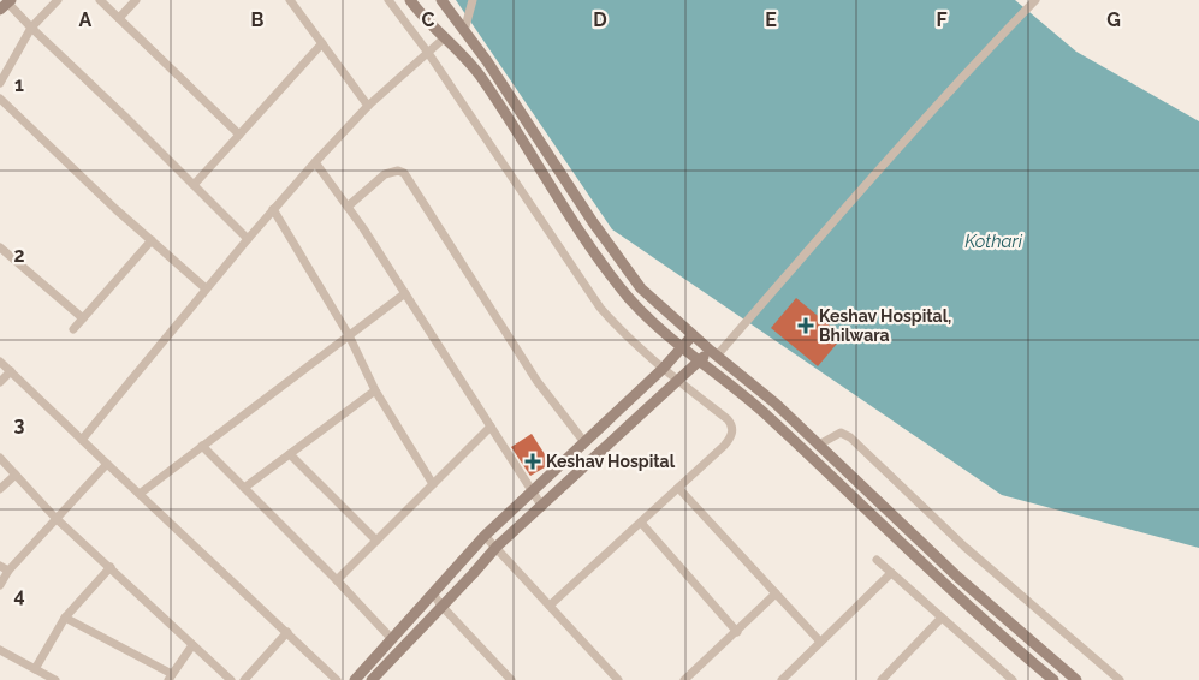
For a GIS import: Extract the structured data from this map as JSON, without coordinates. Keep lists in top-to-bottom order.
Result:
{
  "water": ["Kothari"],
  "places": {
    "health": ["Keshav Hospital, Bhilwara", "Keshav Hospital"]
  },
  "grid": {
    "columns": [
      "A",
      "B",
      "C",
      "D",
      "E",
      "F",
      "G"
    ],
    "rows": [
      "1",
      "2",
      "3",
      "4"
    ]
  }
}
